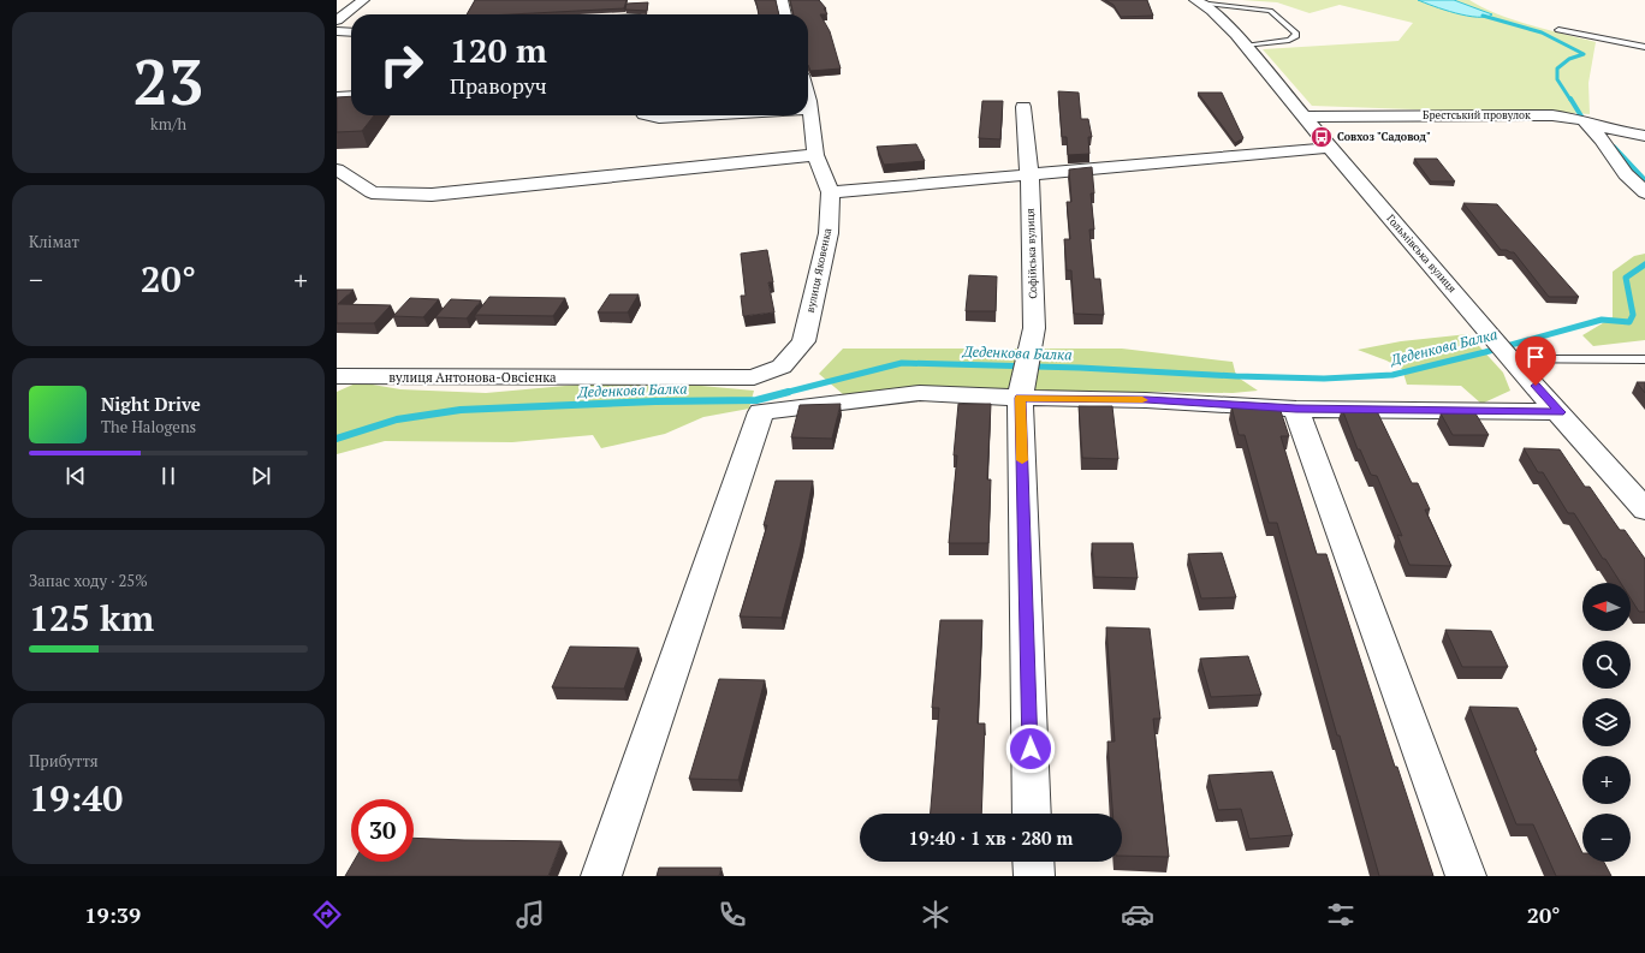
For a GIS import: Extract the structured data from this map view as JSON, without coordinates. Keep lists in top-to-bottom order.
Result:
{
  "streets": {
    "street": [
      "Брестський провулок",
      "Софійська вулиця",
      "Гольмівська вулиця",
      "вулиця Яковенка",
      "вулиця Антонова-Овсієнка"
    ]
  },
  "crossings": [
    ["Брестський провулок", "Гольмівська вулиця"],
    ["вулиця Яковенка", "вулиця Антонова-Овсієнка"]
  ],
  "water": ["Деденкова Балка"],
  "places": {
    "bus stop": ["Совхоз \"Садовод\""]
  },
  "north": "left",
  "page": {
    "tile": [
      ["23", "km/h"],
      "Клімат",
      ["Запас ходу · 25%", "125 km"],
      ["Прибуття", "19:40"]
    ],
    "turn": ["120 m", "Праворуч"],
    "heat": ["−", "20°", "+"],
    "song": ["Night Drive", "The Halogens"],
    "map_buttons": ["+", "−"],
    "limit": "30",
    "trip": "19:40 · 1 хв · 280 m",
    "tabs": ["19:39", "20°"]
  }
}
